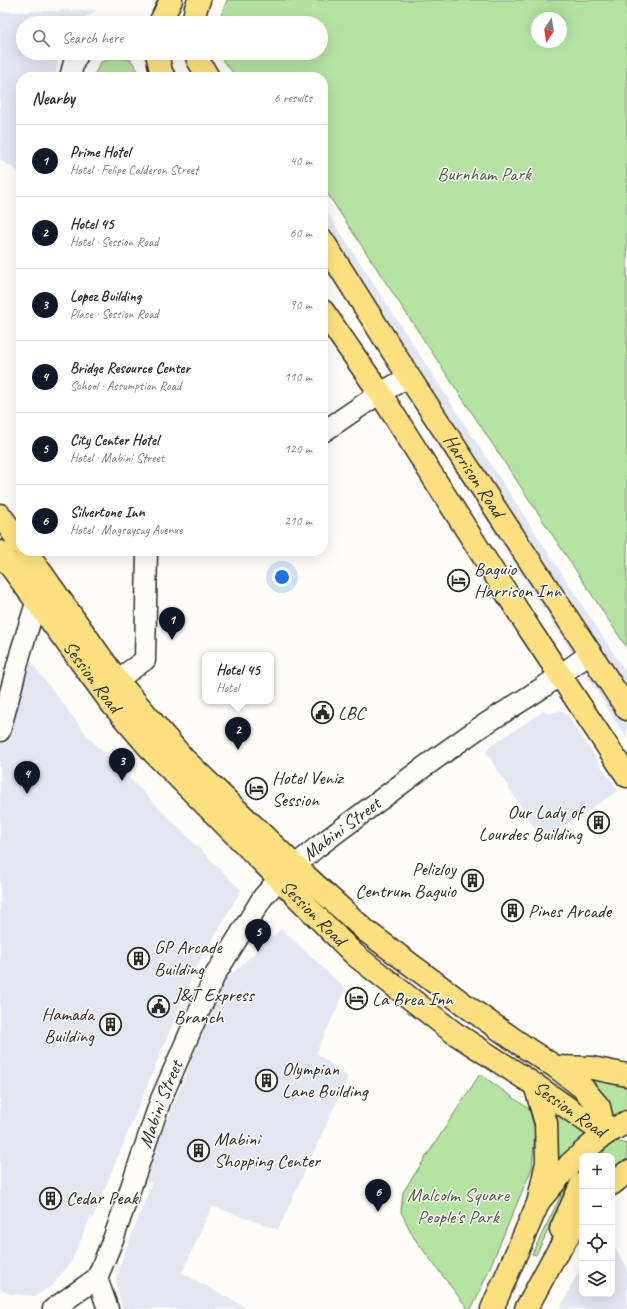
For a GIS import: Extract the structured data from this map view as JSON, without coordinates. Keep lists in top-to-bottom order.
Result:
{
  "streets": {
    "main road": ["Harrison Road", "Session Road"],
    "street": ["Mabini Street"]
  },
  "crossings": [
    ["Harrison Road", "Mabini Street"],
    ["Session Road", "Mabini Street"]
  ],
  "parks": ["Burnham Park", "Malcolm Square People's Park"],
  "places": {
    "hotel": ["Baguio Harrison Inn", "Hotel Veniz Session", "La Brea Inn"],
    "public building": ["LBC", "J&T Express Branch"],
    "building": [
      "Our Lady of Lourdes Building",
      "Pelizloy Centrum Baguio",
      "Pines Arcade",
      "GP Arcade Building",
      "Hamada Building",
      "Olympian Lane Building",
      "Mabini Shopping Center",
      "Cedar Peak"
    ]
  },
  "north": "bottom",
  "page": {
    "search": "Search here",
    "heading": ["Nearby", "6 results"],
    "list": [
      {
        "mark": "1",
        "name": "Prime Hotel",
        "note": "Hotel · Felipe Calderon Street",
        "value": "40 m"
      },
      {
        "mark": "2",
        "name": "Hotel 45",
        "note": "Hotel · Session Road",
        "value": "60 m"
      },
      {
        "mark": "3",
        "name": "Lopez Building",
        "note": "Place · Session Road",
        "value": "90 m"
      },
      {
        "mark": "4",
        "name": "Bridge Resource Center",
        "note": "School · Assumption Road",
        "value": "110 m"
      },
      {
        "mark": "5",
        "name": "City Center Hotel",
        "note": "Hotel · Mabini Street",
        "value": "120 m"
      },
      {
        "mark": "6",
        "name": "Silvertone Inn",
        "note": "Hotel · Magsaysay Avenue",
        "value": "210 m"
      }
    ],
    "pins": [
      "1",
      "2",
      "3",
      "4",
      "5",
      "6"
    ],
    "popup": ["Hotel 45", "Hotel"],
    "map_buttons": ["+", "−"]
  }
}
